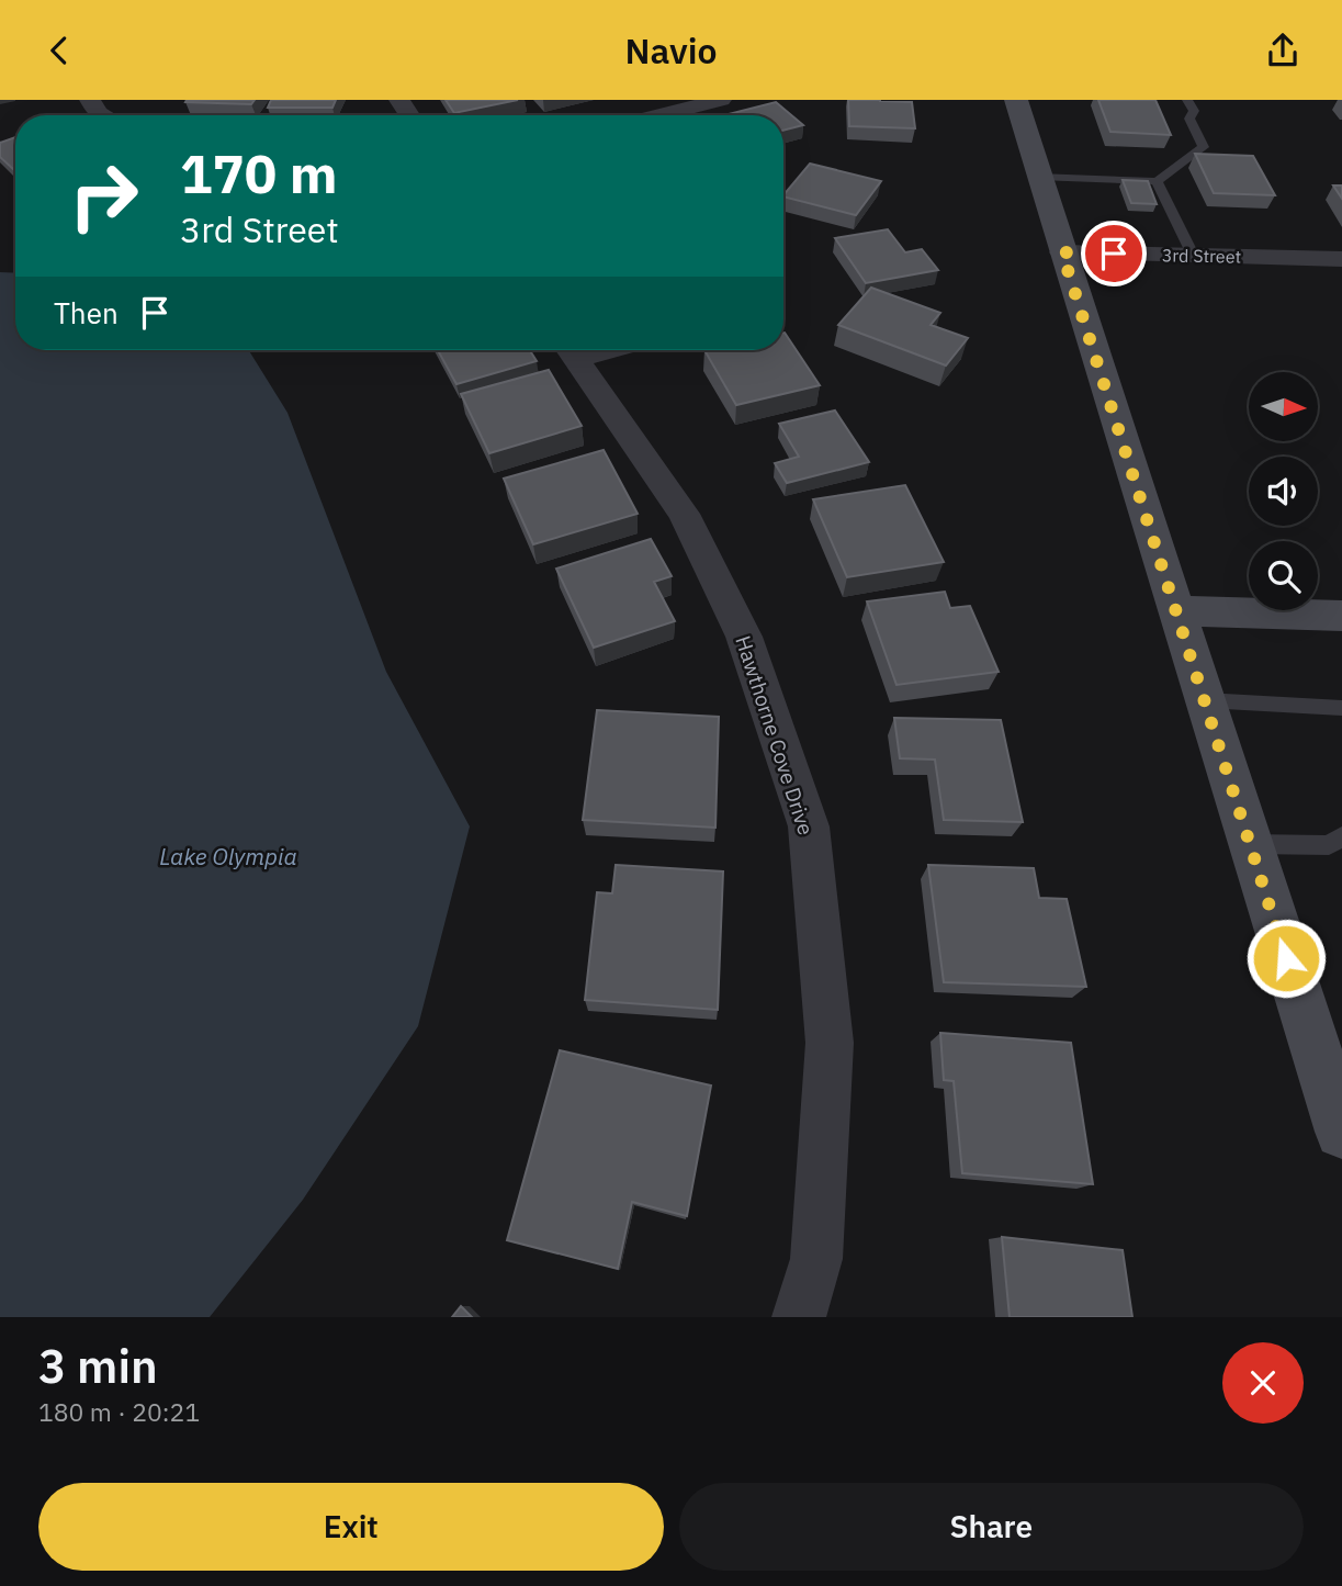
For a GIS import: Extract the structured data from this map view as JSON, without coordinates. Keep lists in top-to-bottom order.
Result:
{
  "streets": {
    "street": ["3rd Street", "Hawthorne Cove Drive"]
  },
  "water": ["Lake Olympia"],
  "north": "right",
  "page": {
    "header": "Navio",
    "turn": ["170 m", "3rd Street"],
    "then": "Then",
    "heading": ["3 min", "180 m · 20:21"],
    "buttons": ["Exit", "Share"]
  }
}
